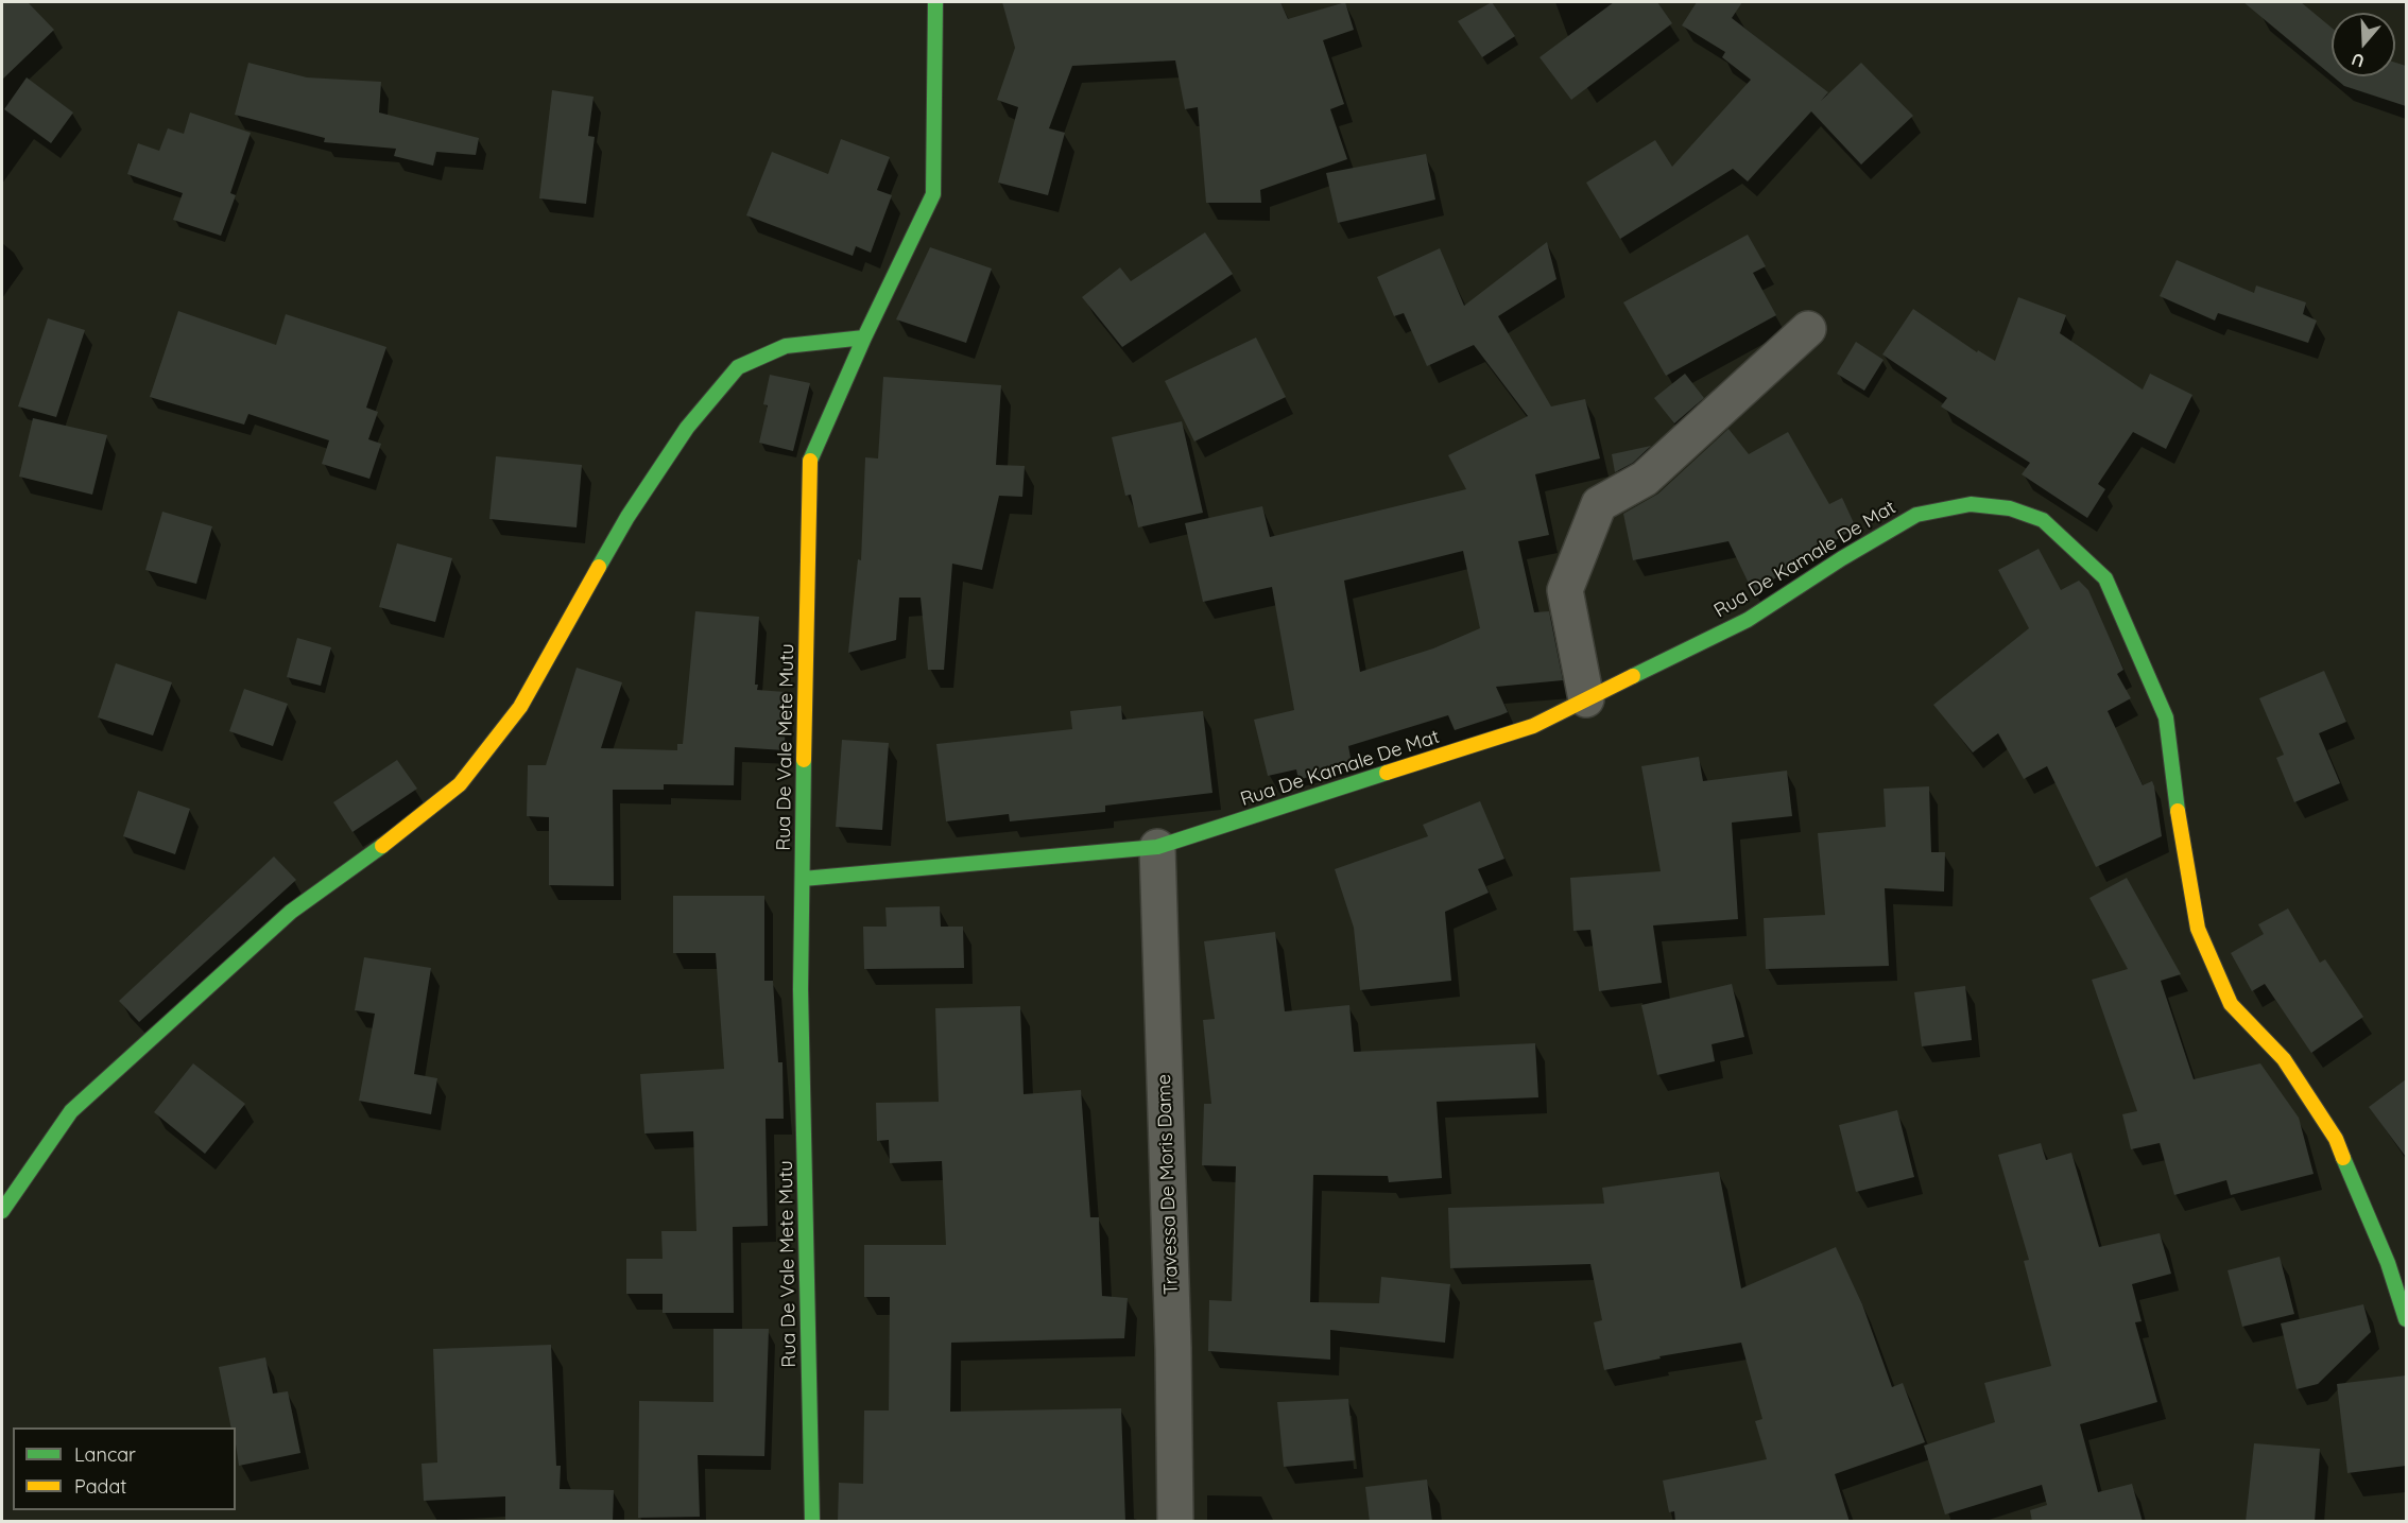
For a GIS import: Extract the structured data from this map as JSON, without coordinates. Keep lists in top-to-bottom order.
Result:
{
  "streets": {
    "street": ["Rua De Kamale De Mat", "Rua De Vale Mete Mutu", "Travessa De Moris Dame"]
  },
  "crossings": [
    ["Rua De Kamale De Mat", "Rua De Vale Mete Mutu"],
    ["Rua De Kamale De Mat", "Travessa De Moris Dame"]
  ],
  "legend": ["Lancar", "Padat"],
  "north": "bottom"
}
